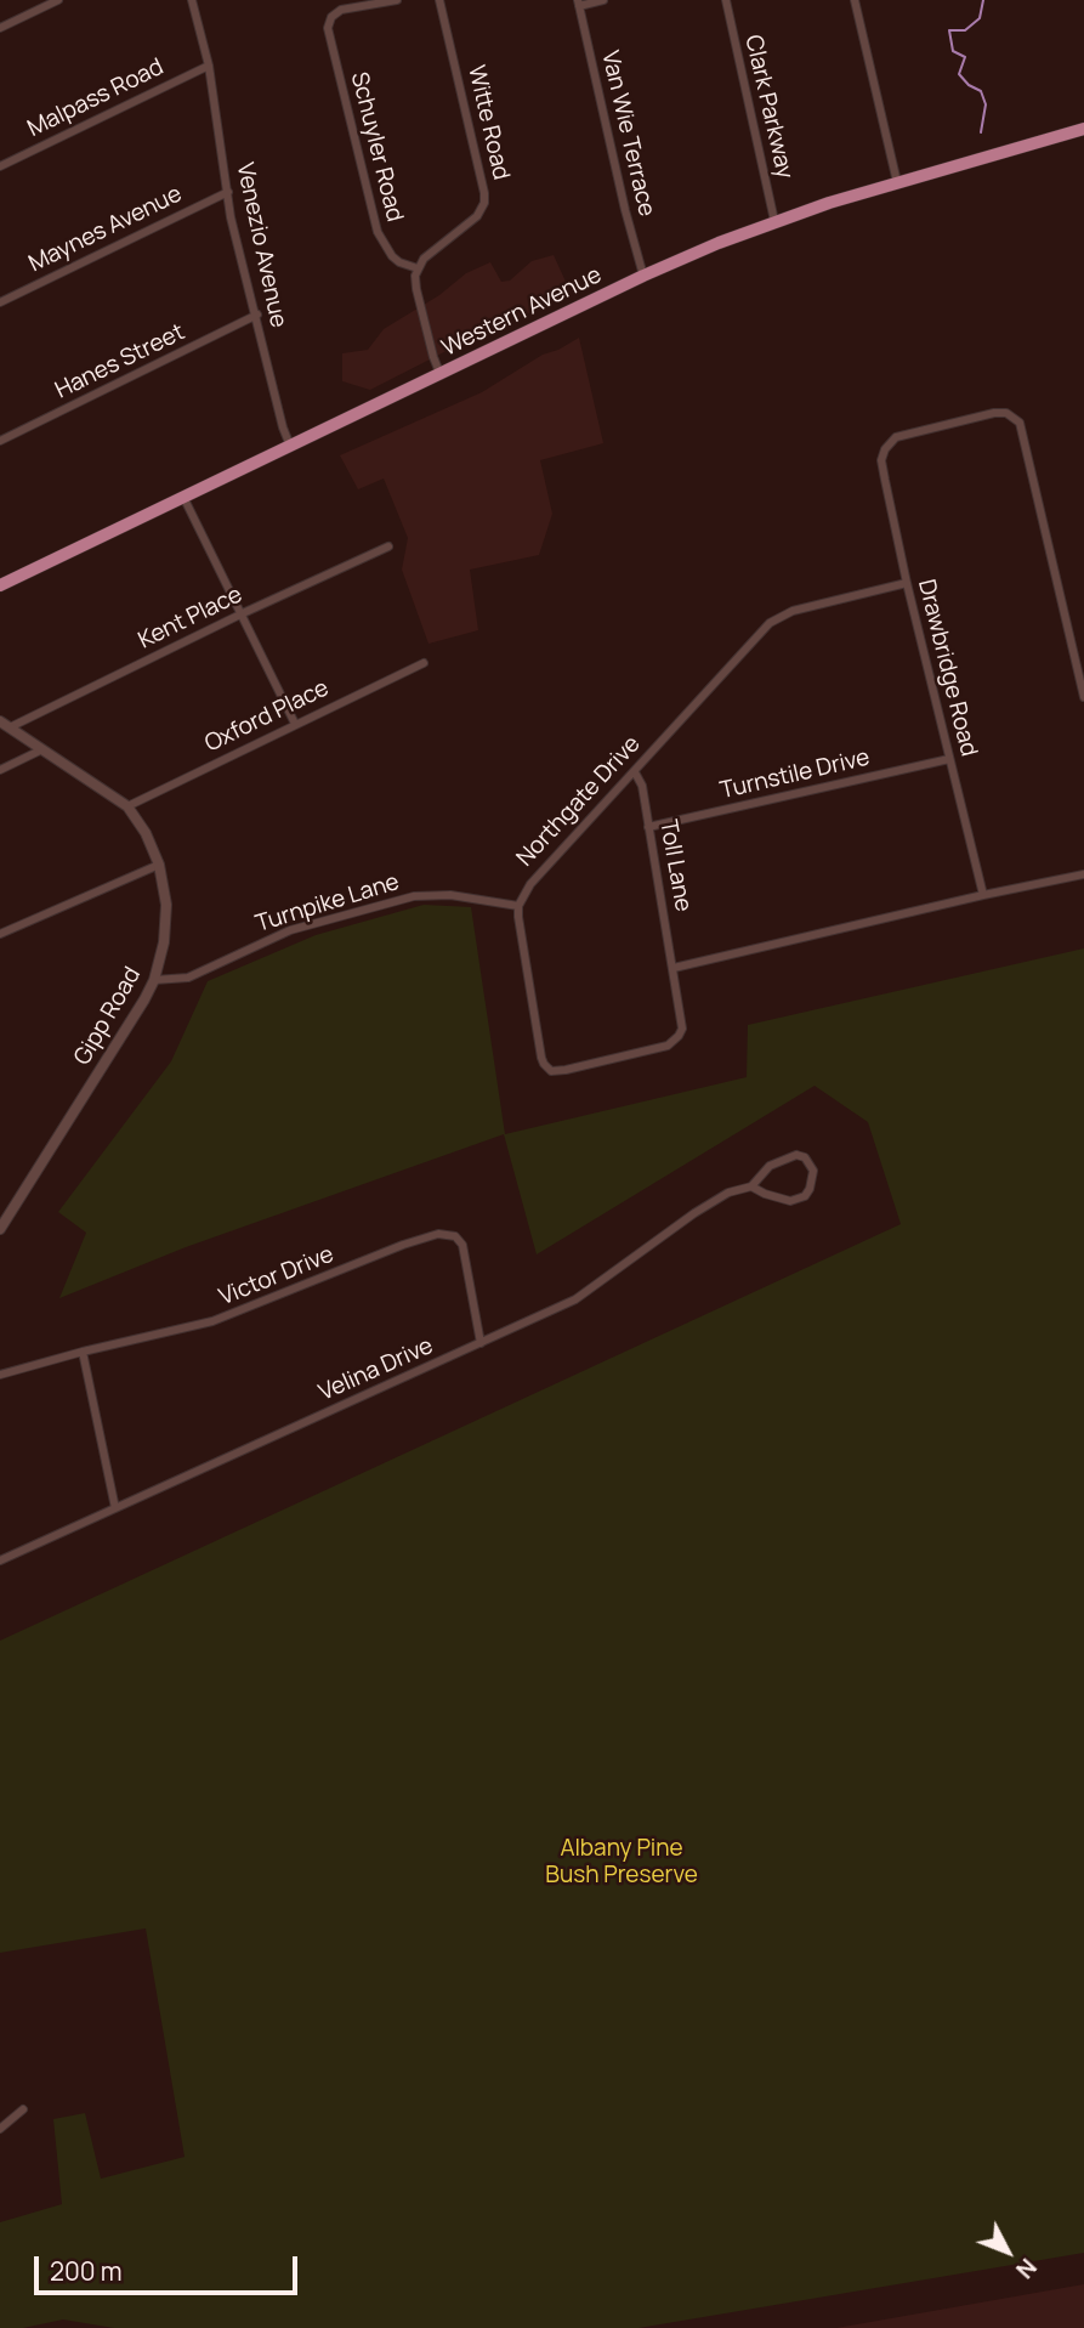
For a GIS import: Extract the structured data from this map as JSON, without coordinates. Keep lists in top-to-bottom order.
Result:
{
  "streets": {
    "main road": ["Western Avenue"],
    "street": [
      "Malpass Road",
      "Clark Parkway",
      "Witte Road",
      "Van Wie Terrace",
      "Schuyler Road",
      "Maynes Avenue",
      "Venezio Avenue",
      "Hanes Street",
      "Kent Place",
      "Drawbridge Road",
      "Oxford Place",
      "Turnstile Drive",
      "Northgate Drive",
      "Toll Lane",
      "Turnpike Lane",
      "Gipp Road",
      "Victor Drive",
      "Velina Drive"
    ]
  },
  "crossings": [
    ["Malpass Road", "Venezio Avenue"],
    ["Clark Parkway", "Western Avenue"],
    ["Witte Road", "Schuyler Road"],
    ["Van Wie Terrace", "Western Avenue"],
    ["Maynes Avenue", "Venezio Avenue"],
    ["Venezio Avenue", "Western Avenue"],
    ["Venezio Avenue", "Hanes Street"],
    ["Kent Place", "Gipp Road"],
    ["Drawbridge Road", "Turnstile Drive"],
    ["Drawbridge Road", "Northgate Drive"],
    ["Oxford Place", "Gipp Road"],
    ["Turnstile Drive", "Toll Lane"],
    ["Northgate Drive", "Toll Lane"],
    ["Northgate Drive", "Turnpike Lane"],
    ["Turnpike Lane", "Gipp Road"],
    ["Victor Drive", "Velina Drive"]
  ],
  "parks": ["Albany Pine Bush Preserve"],
  "scale_bar": "200 m",
  "north": "bottom right"
}
